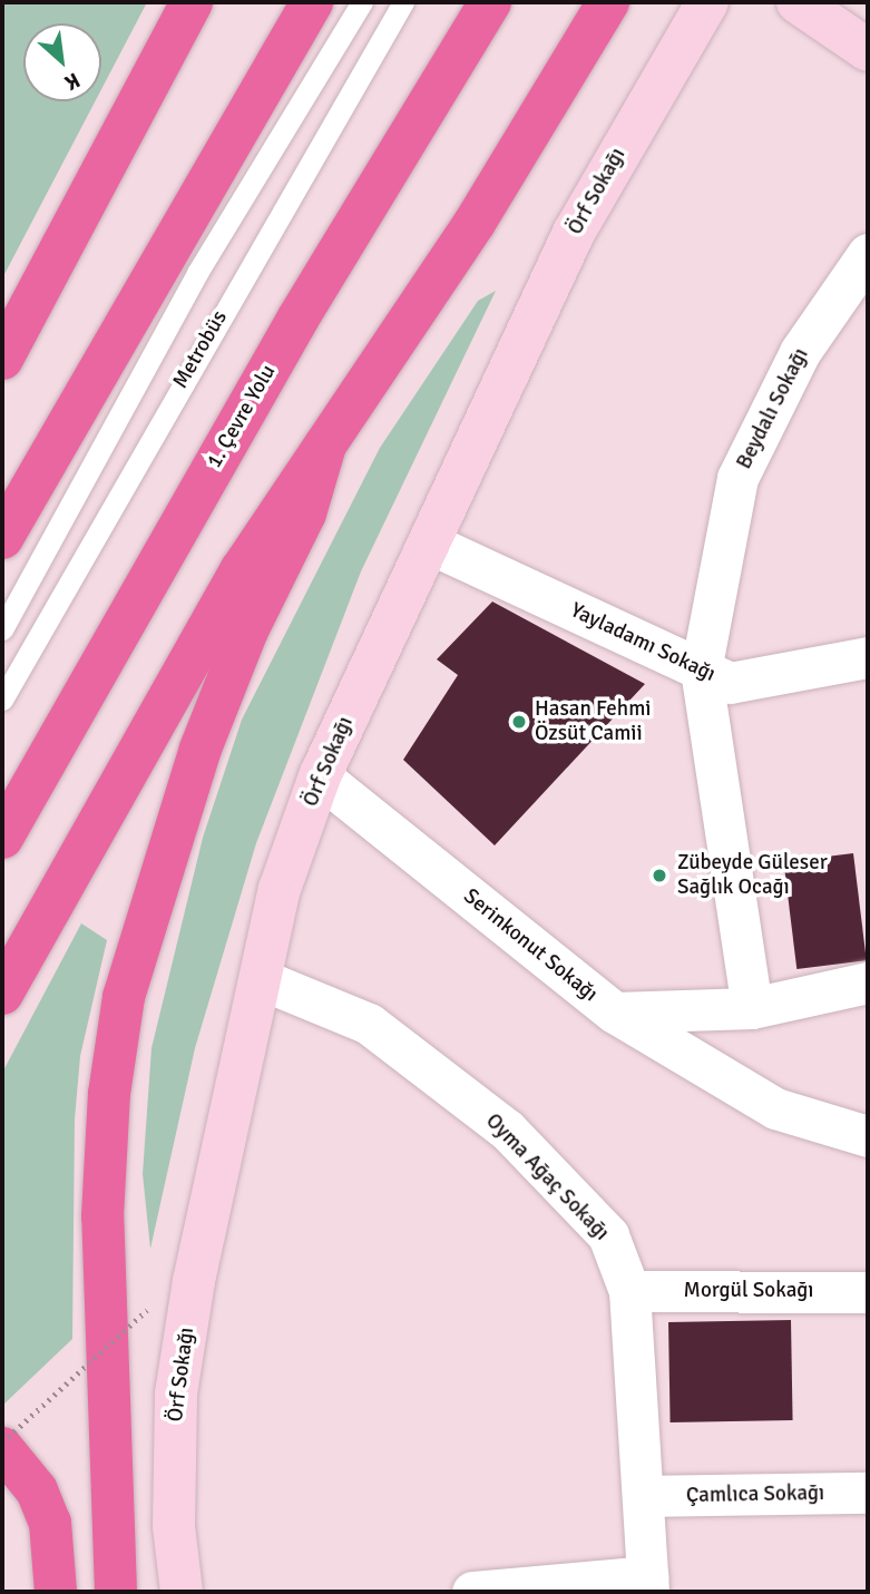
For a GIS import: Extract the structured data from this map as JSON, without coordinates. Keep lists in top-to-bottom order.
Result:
{
  "streets": {
    "highway": ["1. Çevre Yolu"],
    "street": [
      "Örf Sokağı",
      "Beydalı Sokağı",
      "Yayladamı Sokağı",
      "Serinkonut Sokağı",
      "Oyma Ağaç Sokağı",
      "Morgül Sokağı",
      "Çamlıca Sokağı"
    ],
    "lane": ["Metrobüs"]
  },
  "crossings": [
    ["Örf Sokağı", "Yayladamı Sokağı"],
    ["Örf Sokağı", "Serinkonut Sokağı"],
    ["Örf Sokağı", "Oyma Ağaç Sokağı"],
    ["Beydalı Sokağı", "Yayladamı Sokağı"],
    ["Beydalı Sokağı", "Serinkonut Sokağı"],
    ["Oyma Ağaç Sokağı", "Morgül Sokağı"],
    ["Oyma Ağaç Sokağı", "Çamlıca Sokağı"]
  ],
  "places": ["Hasan Fehmi Özsüt Camii", "Zübeyde Güleser Sağlık Ocağı"],
  "north": "bottom right"
}
